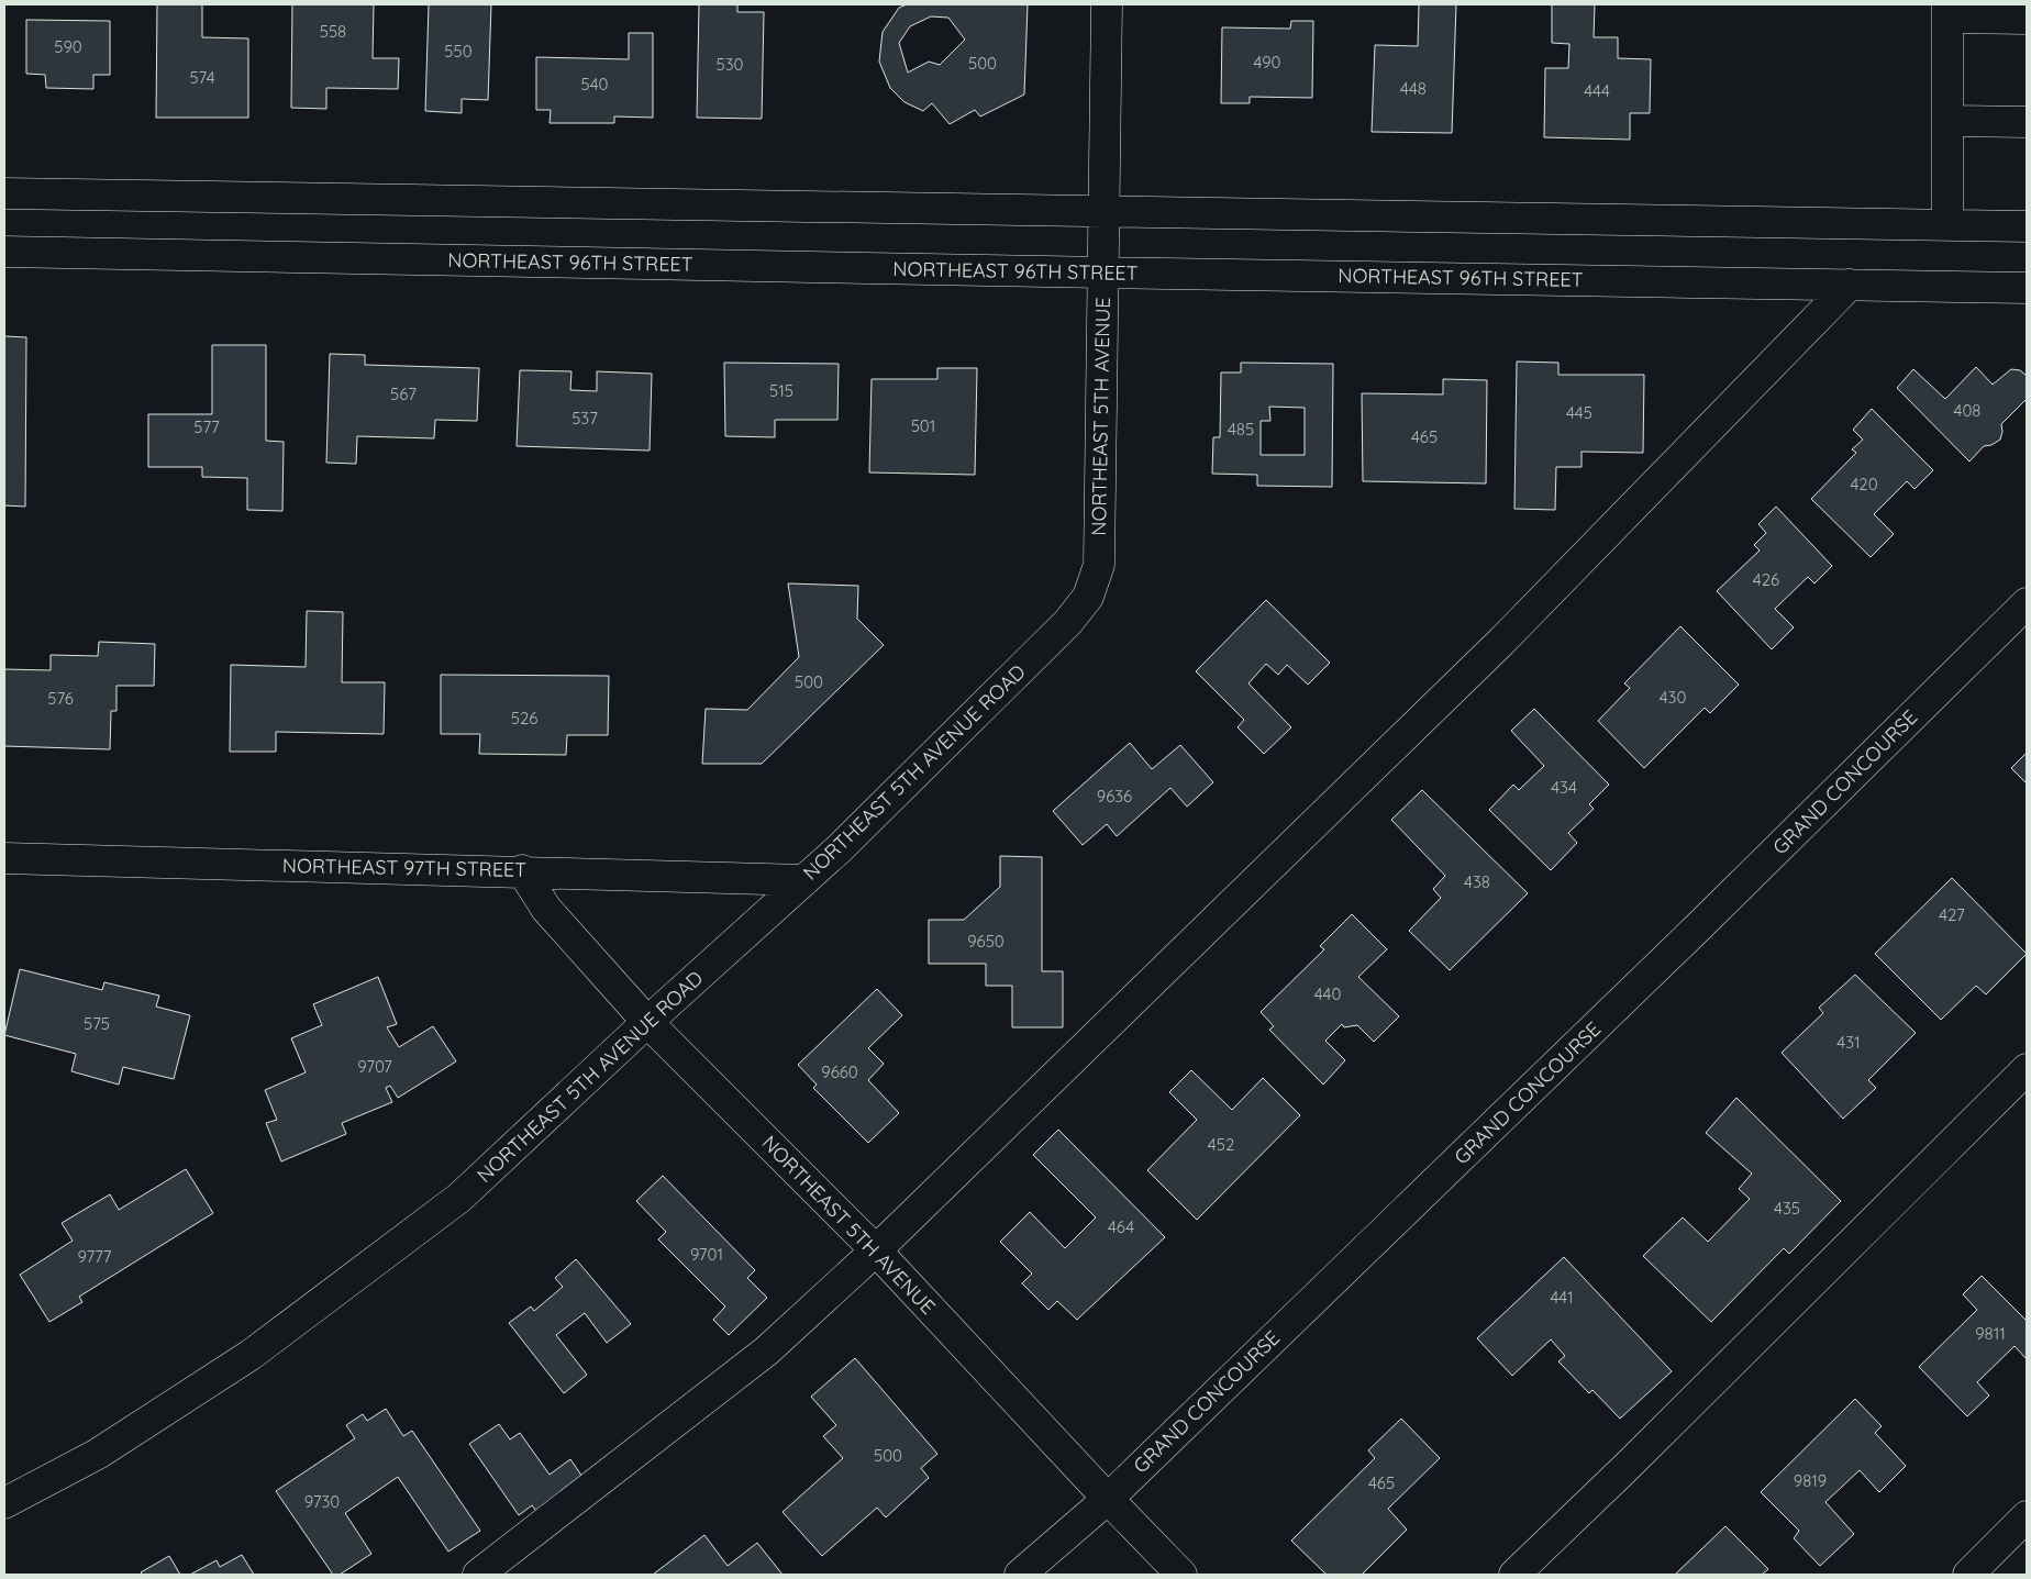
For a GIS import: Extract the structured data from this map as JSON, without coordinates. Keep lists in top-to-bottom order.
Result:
{
  "streets": {
    "street": [
      "NORTHEAST 96TH STREET",
      "NORTHEAST 5TH AVENUE",
      "NORTHEAST 5TH AVENUE ROAD",
      "GRAND CONCOURSE",
      "NORTHEAST 97TH STREET"
    ]
  },
  "crossings": [
    ["NORTHEAST 96TH STREET", "NORTHEAST 5TH AVENUE"],
    ["NORTHEAST 5TH AVENUE", "NORTHEAST 5TH AVENUE ROAD"],
    ["NORTHEAST 5TH AVENUE", "GRAND CONCOURSE"],
    ["NORTHEAST 5TH AVENUE", "NORTHEAST 97TH STREET"],
    ["NORTHEAST 5TH AVENUE ROAD", "NORTHEAST 97TH STREET"]
  ],
  "house_numbers": [
    "558",
    "590",
    "550",
    "490",
    "500",
    "530",
    "574",
    "540",
    "448",
    "444",
    "515",
    "567",
    "408",
    "445",
    "537",
    "501",
    "577",
    "485",
    "465",
    "420",
    "426",
    "500",
    "430",
    "576",
    "526",
    "434",
    "9636",
    "438",
    "427",
    "9650",
    "440",
    "575",
    "431",
    "9707",
    "9660",
    "452",
    "435",
    "464",
    "9701",
    "9777",
    "441",
    "9811",
    "500",
    "9819",
    "465",
    "9730"
  ]
}
